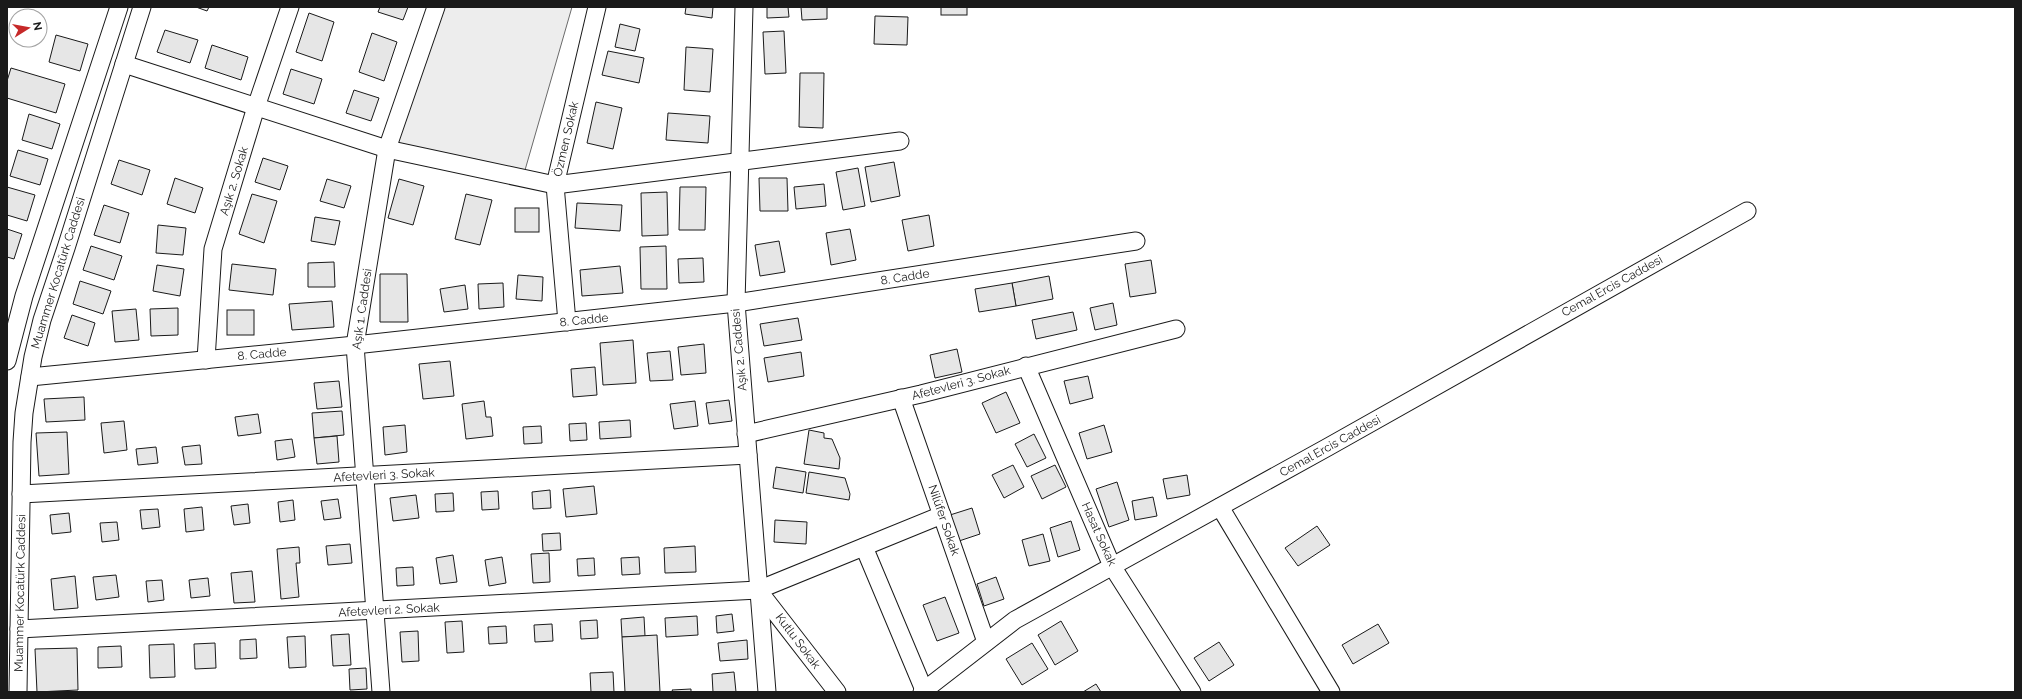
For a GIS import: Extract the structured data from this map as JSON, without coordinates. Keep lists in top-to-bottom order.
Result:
{
  "streets": {
    "street": [
      "Özmen Sokak",
      "Aşık 2. Sokak",
      "Muammer Kocatürk Caddesi",
      "8. Cadde",
      "Cemal Ercis Caddesi",
      "Aşık 1. Caddesi",
      "Aşık 2. Caddesi",
      "Afetevleri 3. Sokak",
      "Nilüfer Sokak",
      "Hasat Sokak",
      "Afetevleri 2. Sokak",
      "Kutlu Sokak"
    ]
  },
  "crossings": [
    ["Özmen Sokak", "8. Cadde"],
    ["Aşık 2. Sokak", "8. Cadde"],
    ["Muammer Kocatürk Caddesi", "8. Cadde"],
    ["Muammer Kocatürk Caddesi", "Afetevleri 3. Sokak"],
    ["Muammer Kocatürk Caddesi", "Afetevleri 2. Sokak"],
    ["8. Cadde", "Aşık 1. Caddesi"],
    ["8. Cadde", "Aşık 2. Caddesi"],
    ["Cemal Ercis Caddesi", "Nilüfer Sokak"],
    ["Cemal Ercis Caddesi", "Hasat Sokak"],
    ["Aşık 1. Caddesi", "Afetevleri 3. Sokak"],
    ["Aşık 1. Caddesi", "Afetevleri 2. Sokak"],
    ["Aşık 2. Caddesi", "Afetevleri 3. Sokak"],
    ["Aşık 2. Caddesi", "Afetevleri 2. Sokak"],
    ["Aşık 2. Caddesi", "Kutlu Sokak"],
    ["Afetevleri 3. Sokak", "Nilüfer Sokak"],
    ["Afetevleri 3. Sokak", "Hasat Sokak"],
    ["Nilüfer Sokak", "Afetevleri 2. Sokak"],
    ["Afetevleri 2. Sokak", "Kutlu Sokak"]
  ],
  "north": "right"
}
